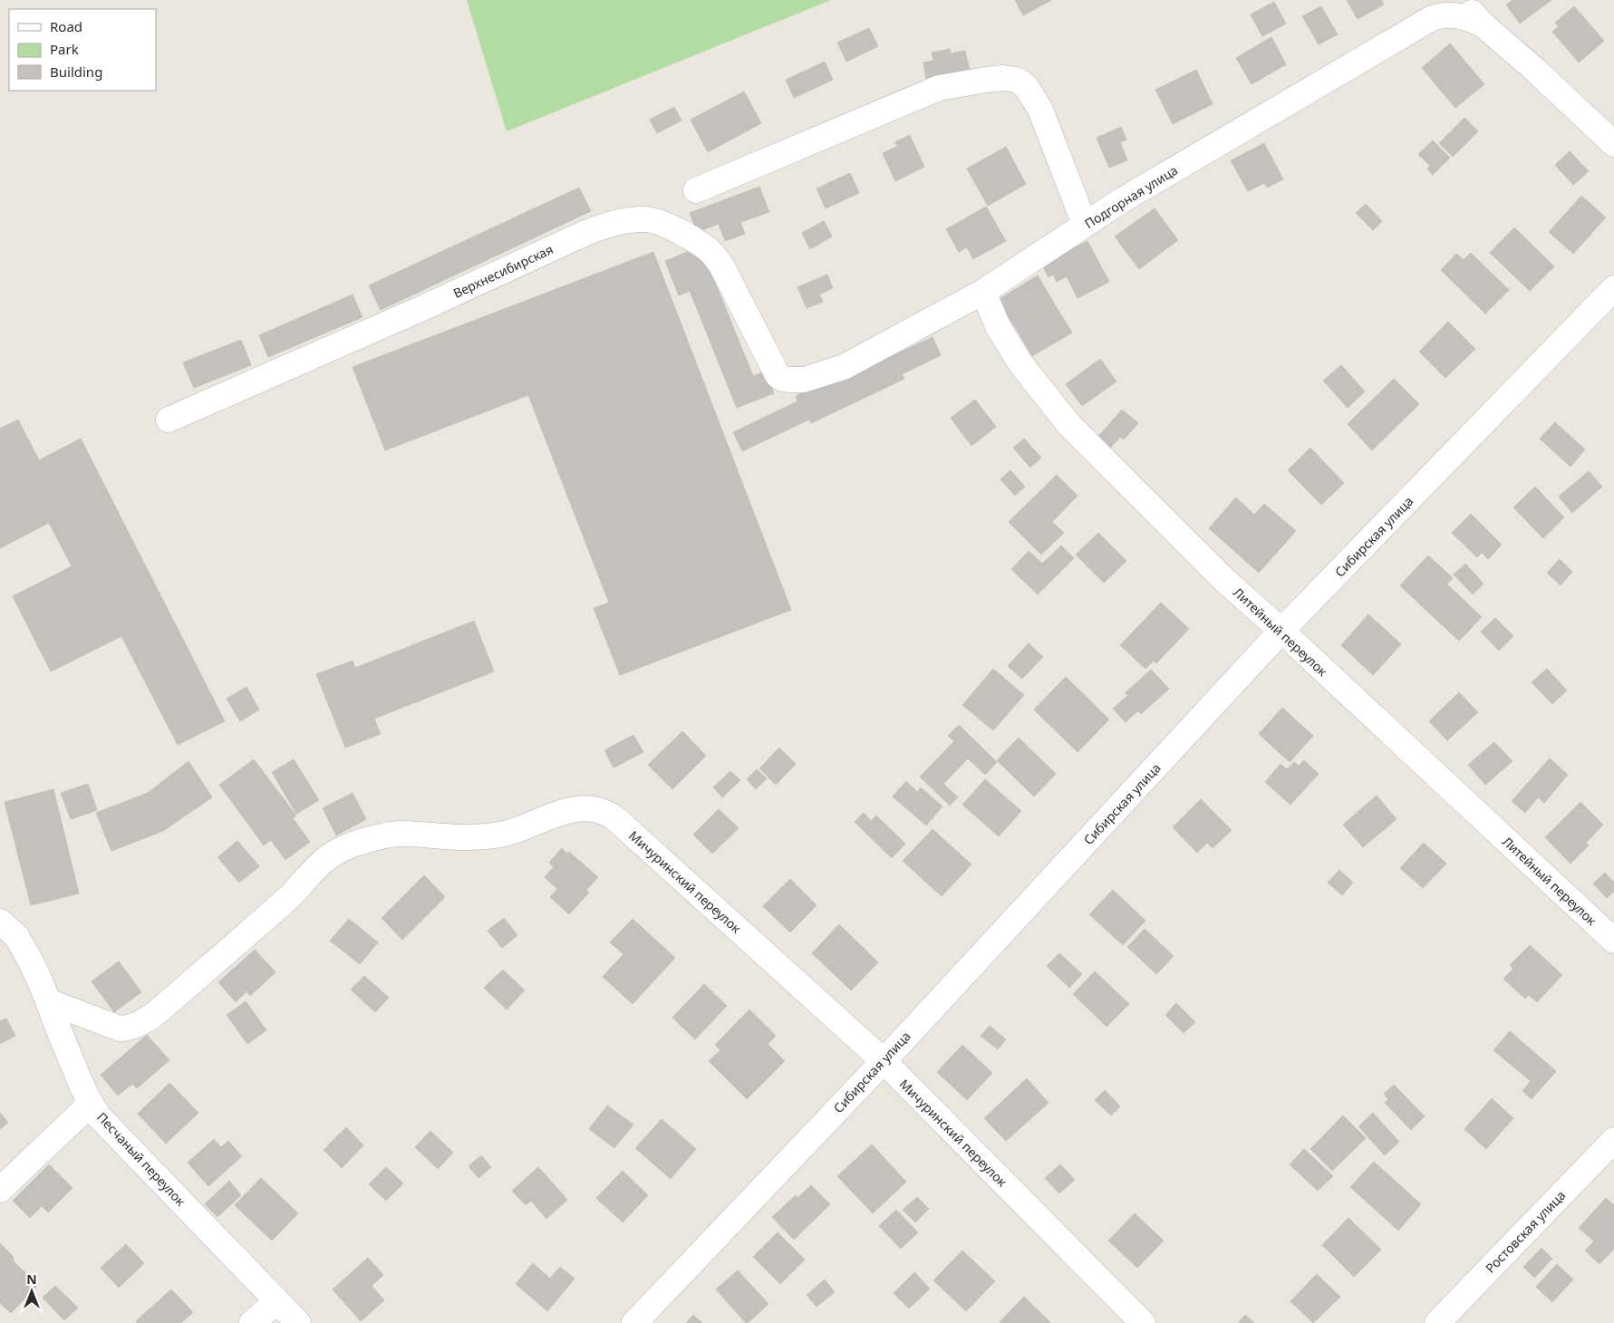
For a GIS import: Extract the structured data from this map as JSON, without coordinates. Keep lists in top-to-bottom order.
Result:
{
  "streets": {
    "street": [
      "Подгорная улица",
      "Верхнесибирская",
      "Сибирская улица",
      "Литейный переулок",
      "Мичуринский переулок",
      "Песчаный переулок",
      "Ростовская улица"
    ]
  },
  "crossings": [
    ["Подгорная улица", "Верхнесибирская"],
    ["Подгорная улица", "Литейный переулок"],
    ["Сибирская улица", "Литейный переулок"],
    ["Сибирская улица", "Мичуринский переулок"],
    ["Мичуринский переулок", "Песчаный переулок"]
  ],
  "legend": ["Road", "Park", "Building"],
  "north": "top"
}
